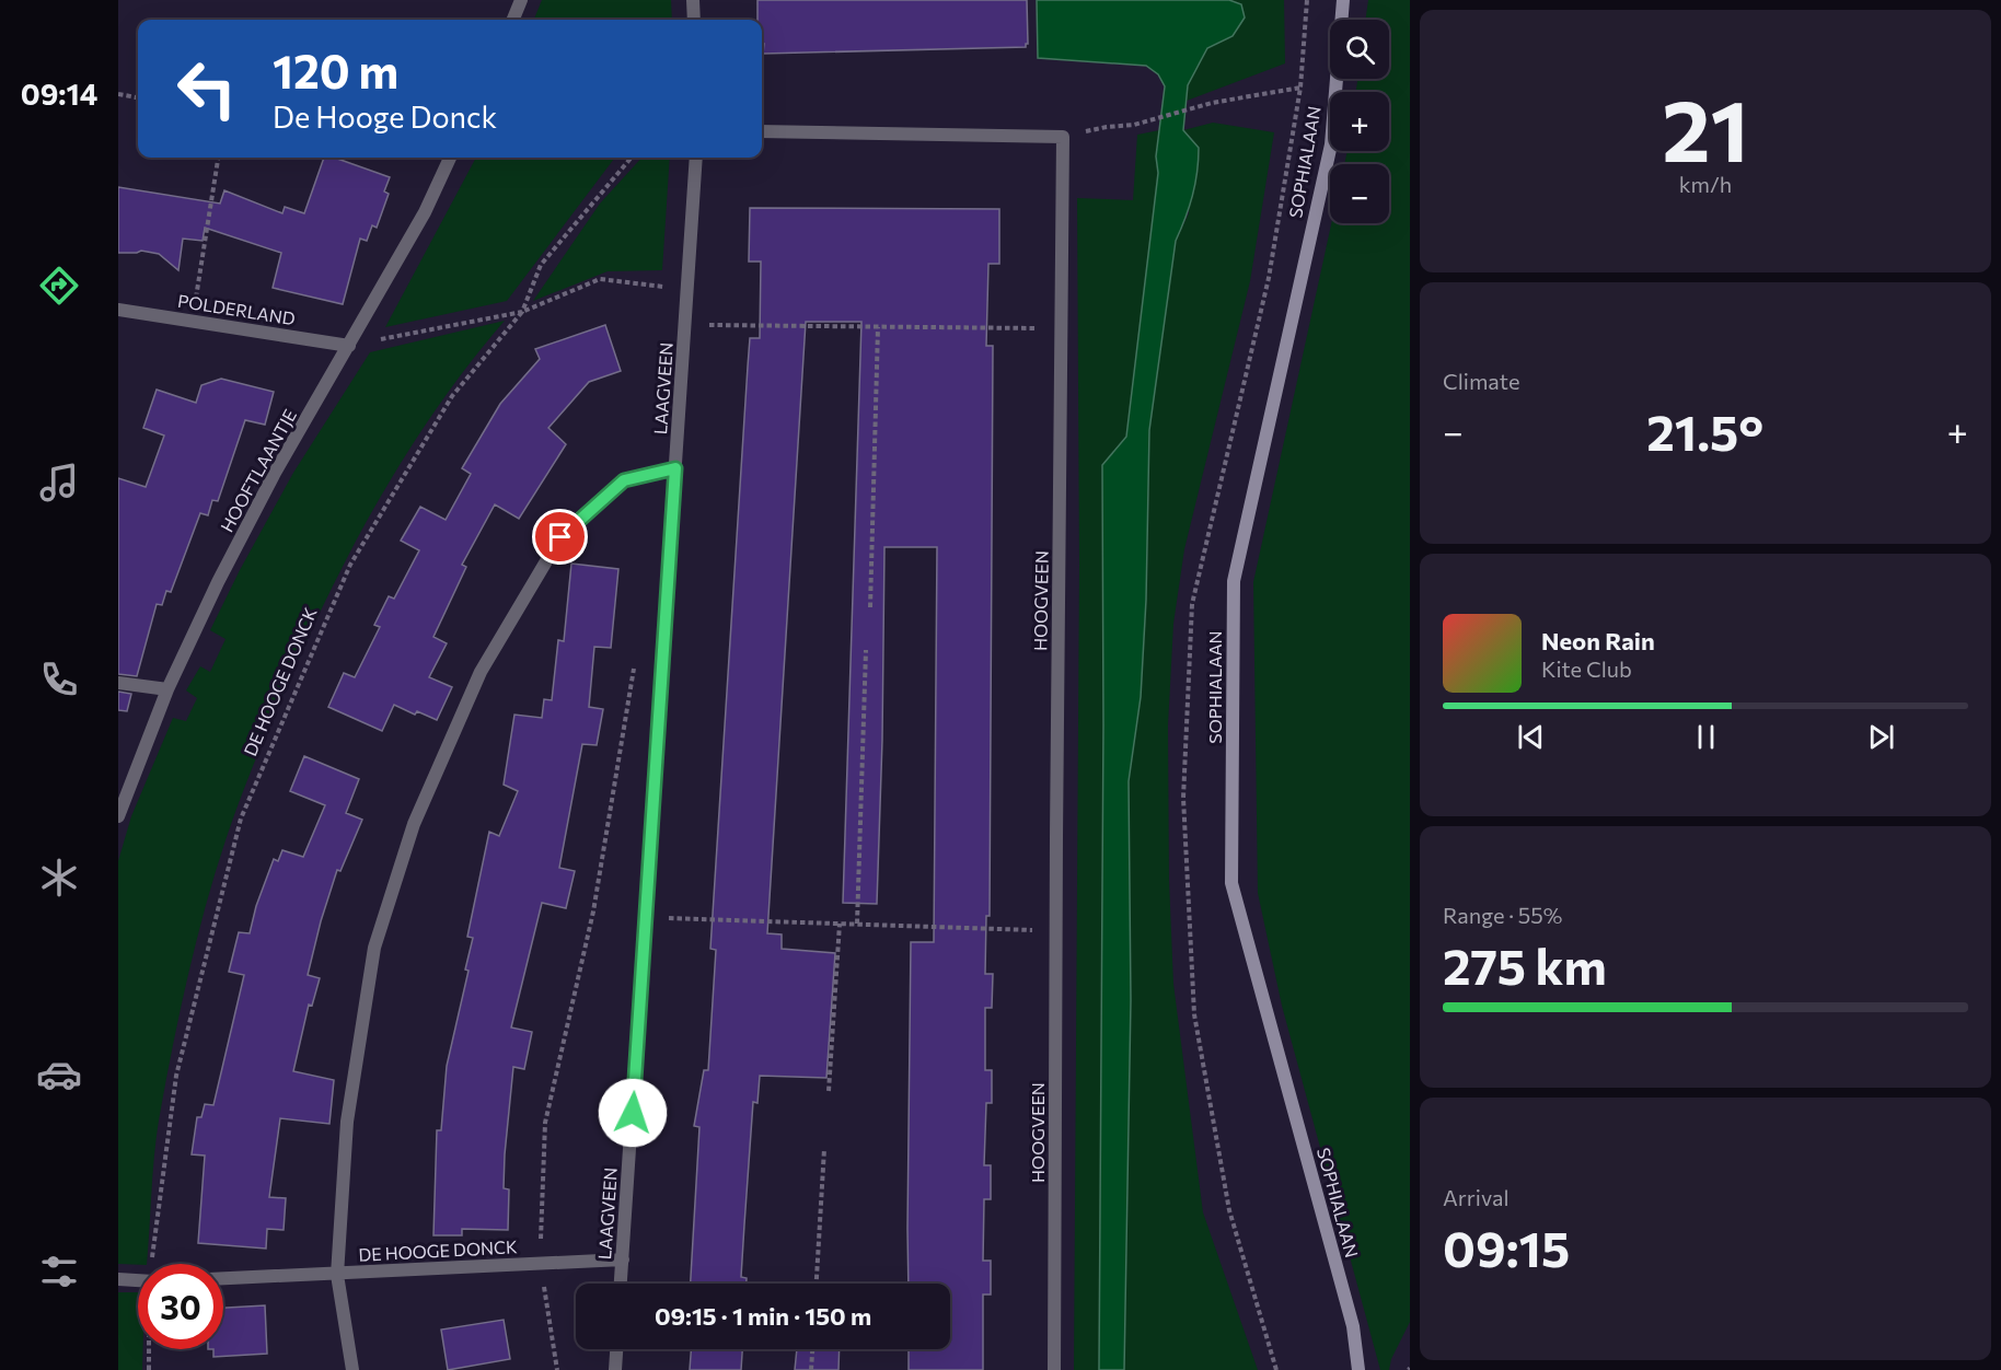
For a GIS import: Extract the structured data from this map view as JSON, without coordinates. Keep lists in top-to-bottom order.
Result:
{
  "streets": {
    "street": [
      "SOPHIALAAN",
      "POLDERLAND",
      "LAAGVEEN",
      "HOOFTLAANTJE",
      "HOOGVEEN",
      "DE HOOGE DONCK"
    ]
  },
  "crossings": [
    ["POLDERLAND", "HOOFTLAANTJE"],
    ["LAAGVEEN", "DE HOOGE DONCK"]
  ],
  "page": {
    "tabs": "09:14",
    "tile": [
      ["21", "km/h"],
      "Climate",
      ["Range · 55%", "275 km"],
      ["Arrival", "09:15"]
    ],
    "map_buttons": ["+", "−"],
    "turn": ["120 m", "De Hooge Donck"],
    "heat": ["−", "21.5°", "+"],
    "song": ["Neon Rain", "Kite Club"],
    "limit": "30",
    "trip": "09:15 · 1 min · 150 m"
  }
}
